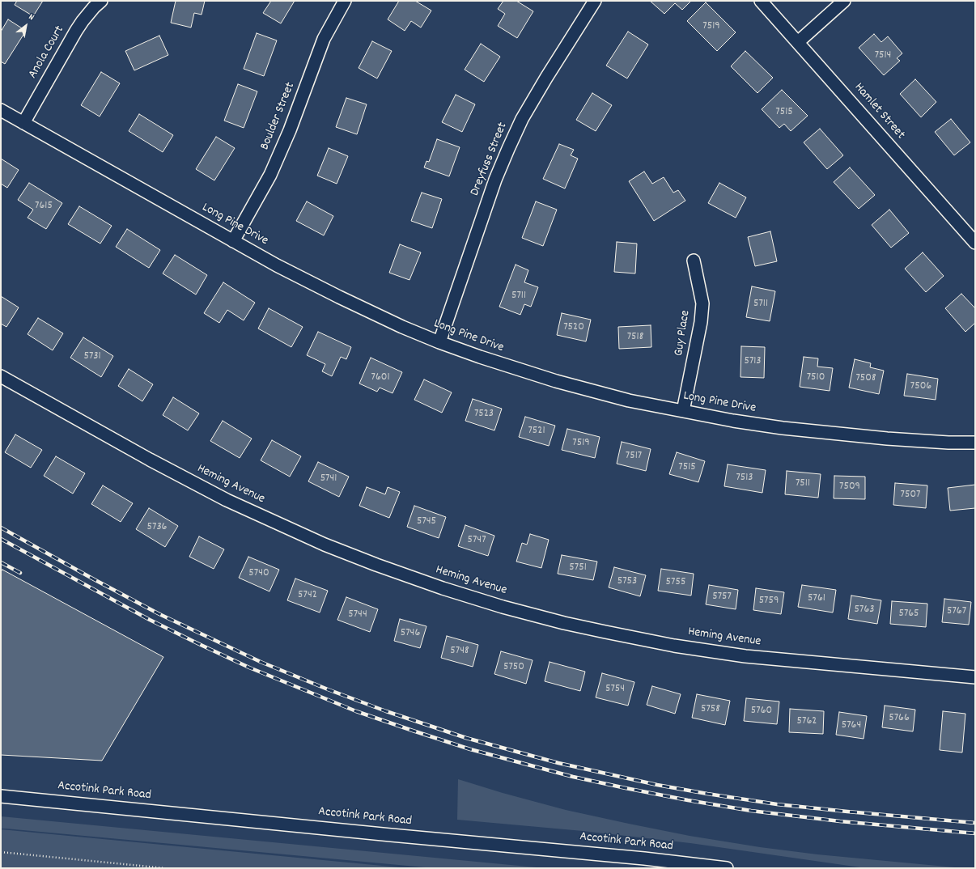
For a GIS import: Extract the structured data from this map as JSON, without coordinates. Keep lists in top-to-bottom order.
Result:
{
  "streets": {
    "street": [
      "Anola Court",
      "Hamlet Street",
      "Boulder Street",
      "Dreyfuss Street",
      "Long Pine Drive",
      "Guy Place",
      "Heming Avenue",
      "Accotink Park Road"
    ]
  },
  "crossings": [
    ["Anola Court", "Long Pine Drive"],
    ["Boulder Street", "Long Pine Drive"],
    ["Dreyfuss Street", "Long Pine Drive"],
    ["Long Pine Drive", "Guy Place"]
  ],
  "house_numbers": [
    "7519",
    "7514",
    "7515",
    "7615",
    "5711",
    "5711",
    "7520",
    "7518",
    "5731",
    "5713",
    "7601",
    "7510",
    "7508",
    "7506",
    "7523",
    "7521",
    "7519",
    "7517",
    "7515",
    "7513",
    "5741",
    "7511",
    "7509",
    "7507",
    "5745",
    "5736",
    "5747",
    "5751",
    "5740",
    "5753",
    "5755",
    "5742",
    "5757",
    "5761",
    "5759",
    "5763",
    "5767",
    "5765",
    "5744",
    "5746",
    "5748",
    "5750",
    "5754",
    "5758",
    "5760",
    "5766",
    "5762",
    "5764"
  ],
  "north": "top right"
}
